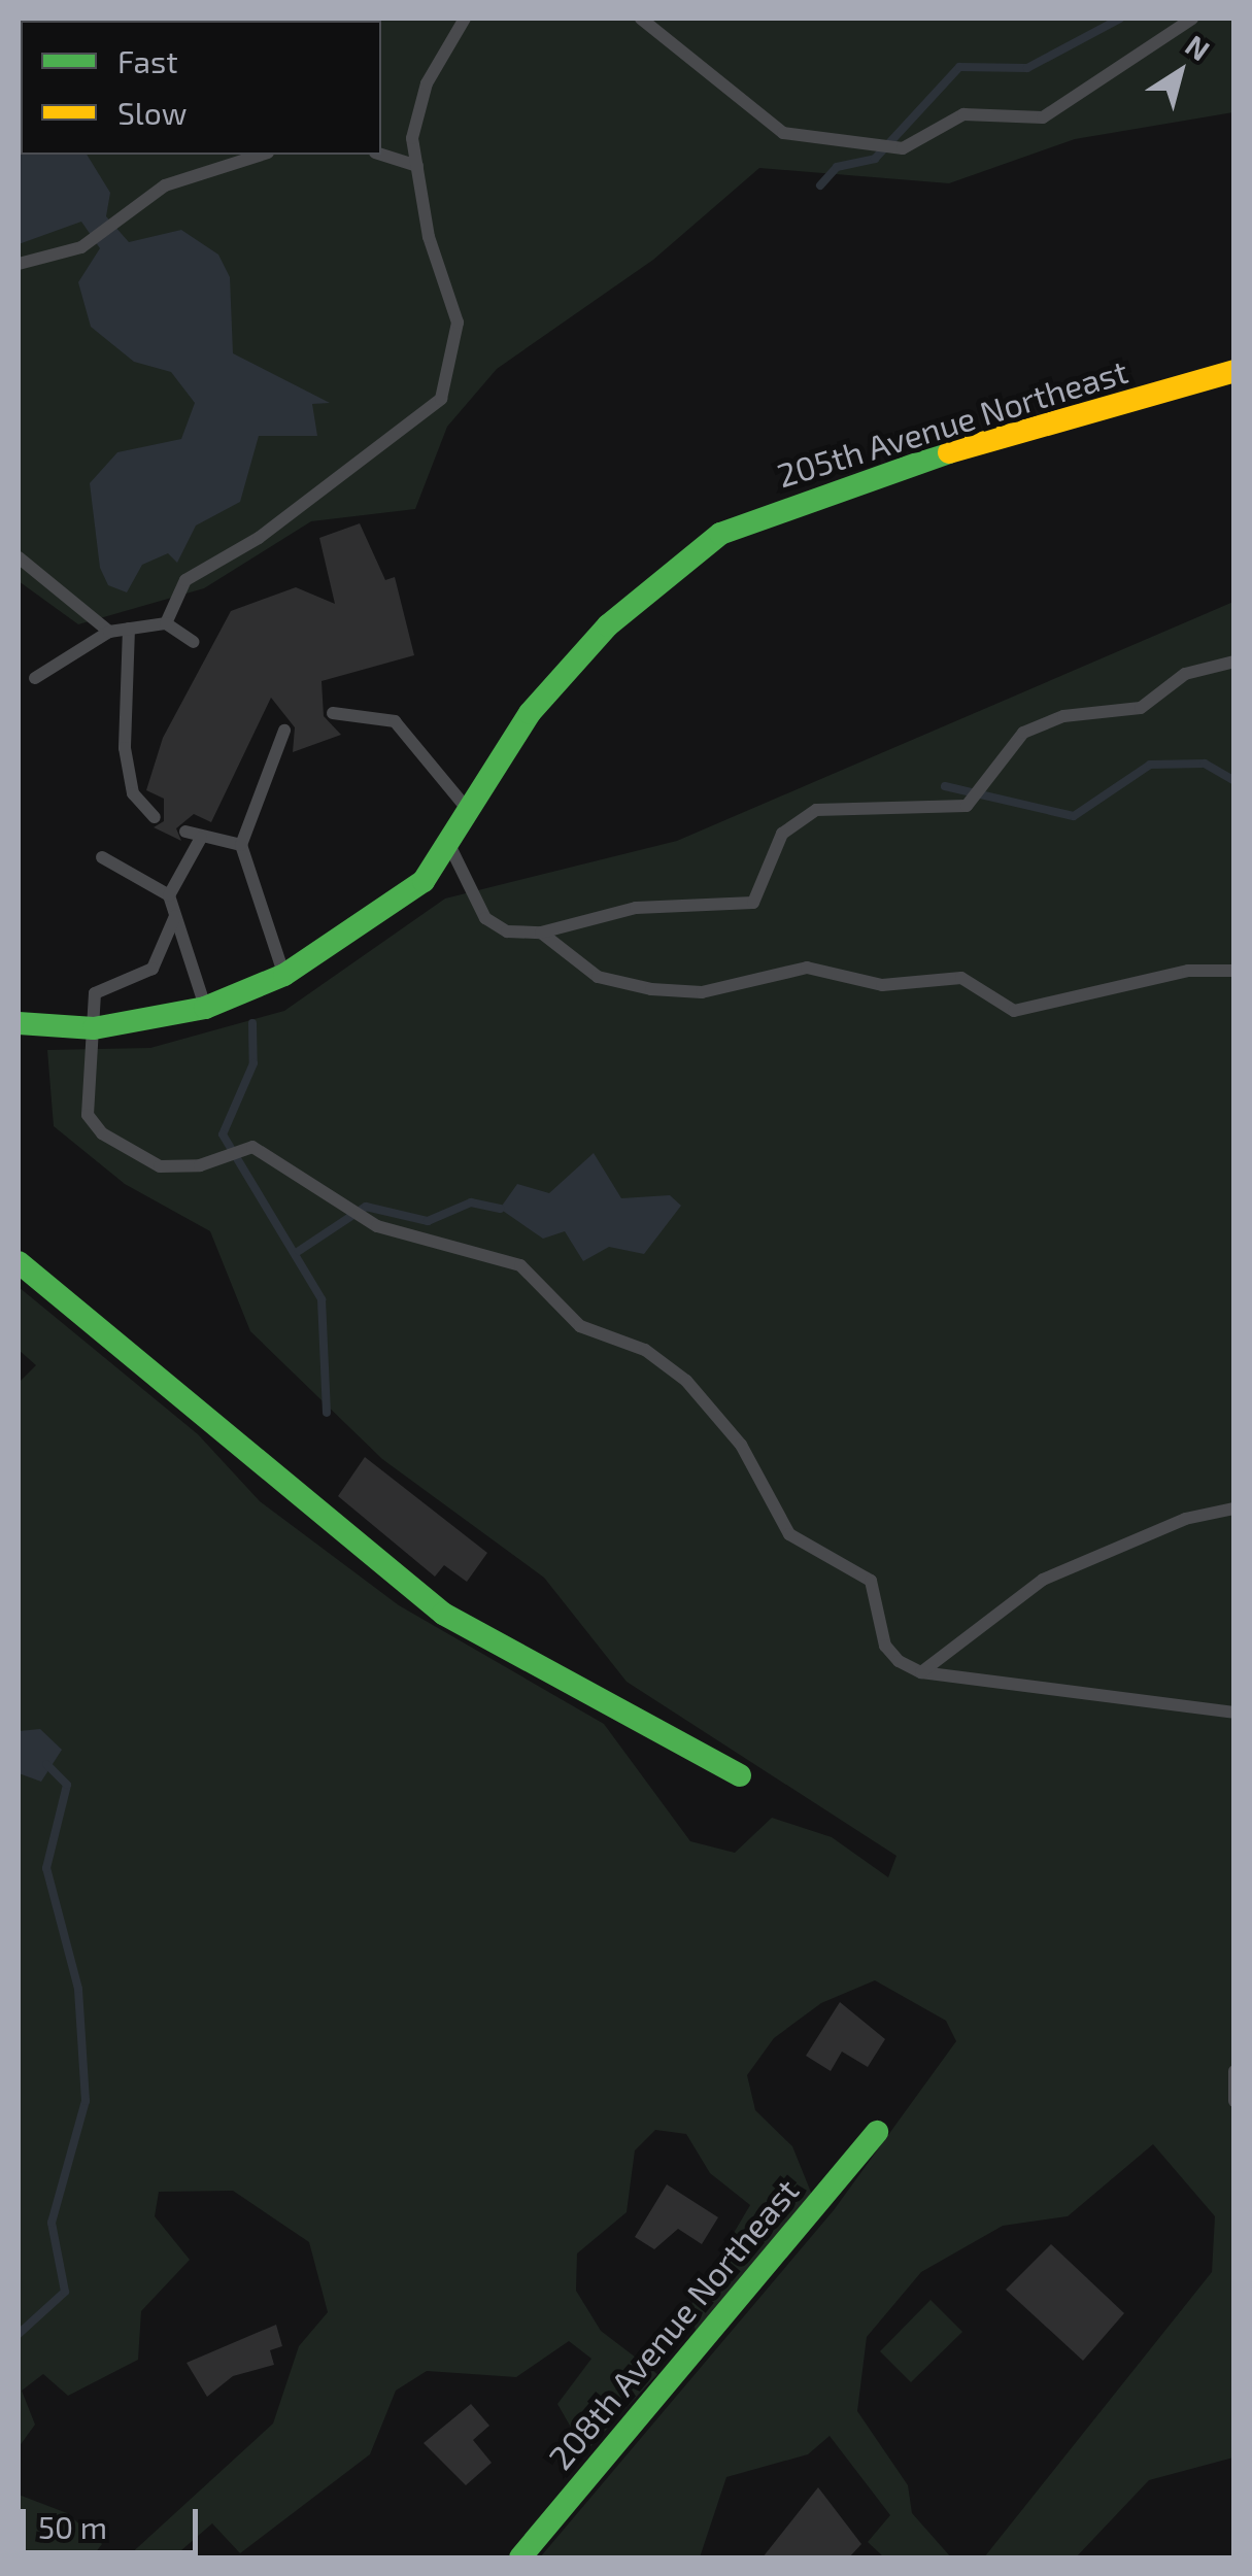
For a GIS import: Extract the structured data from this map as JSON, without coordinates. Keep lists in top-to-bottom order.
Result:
{
  "streets": {
    "street": ["205th Avenue Northeast", "208th Avenue Northeast"]
  },
  "legend": ["Fast", "Slow"],
  "scale_bar": "50 m",
  "north": "top right"
}
